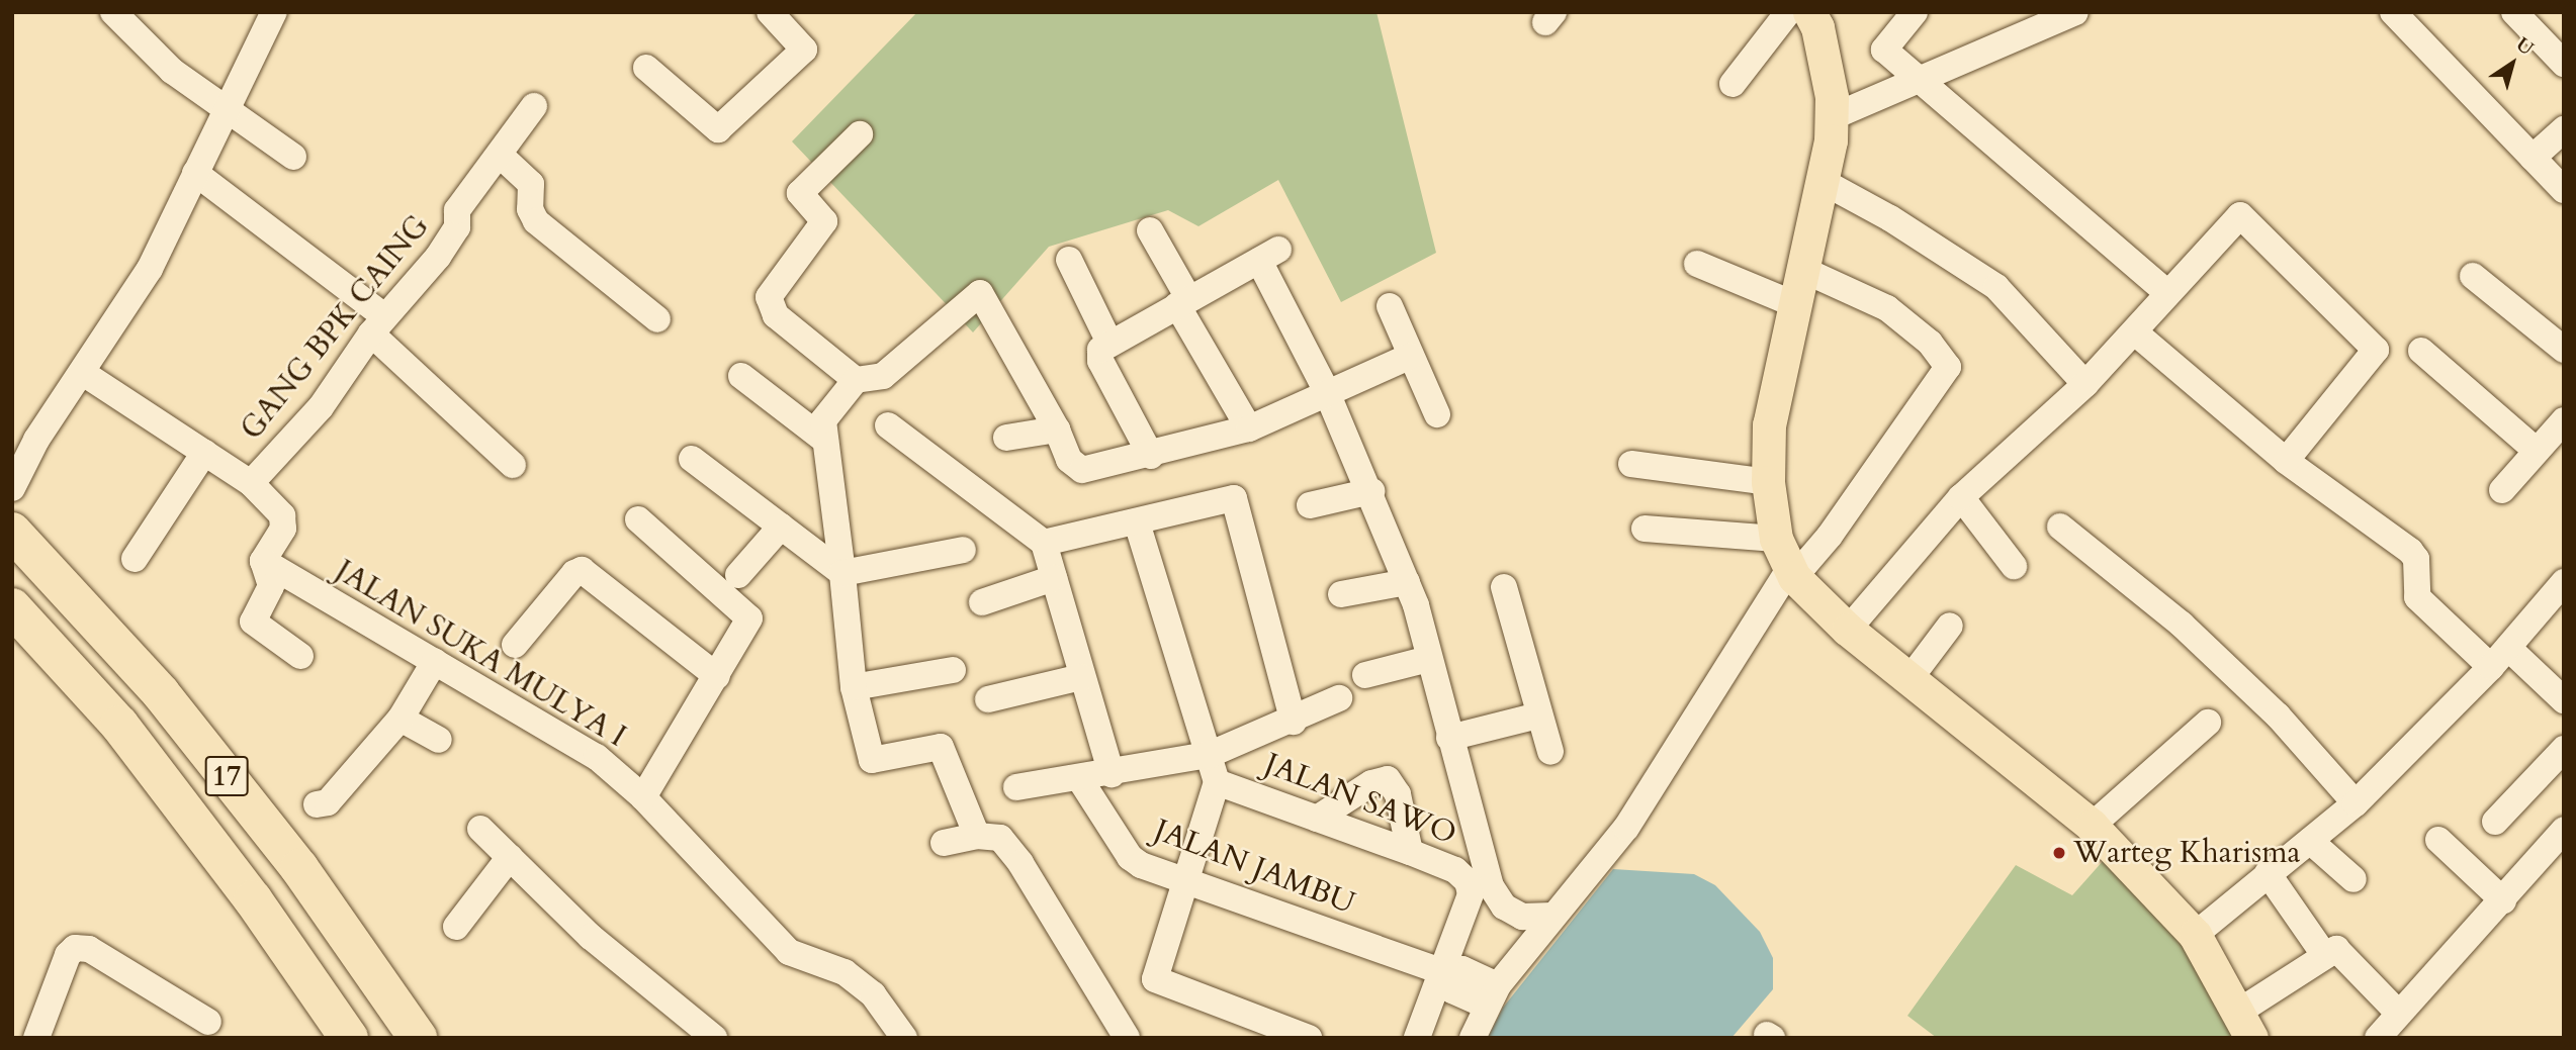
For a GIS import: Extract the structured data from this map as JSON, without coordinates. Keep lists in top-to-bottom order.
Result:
{
  "streets": {
    "highway": ["17"],
    "street": [
      "GANG BPK CAING",
      "JALAN SUKA MULYA I",
      "JALAN SAWO",
      "JALAN JAMBU"
    ]
  },
  "crossings": [
    ["JALAN SAWO", "JALAN JAMBU"]
  ],
  "places": ["Warteg Kharisma"],
  "north": "top right"
}
